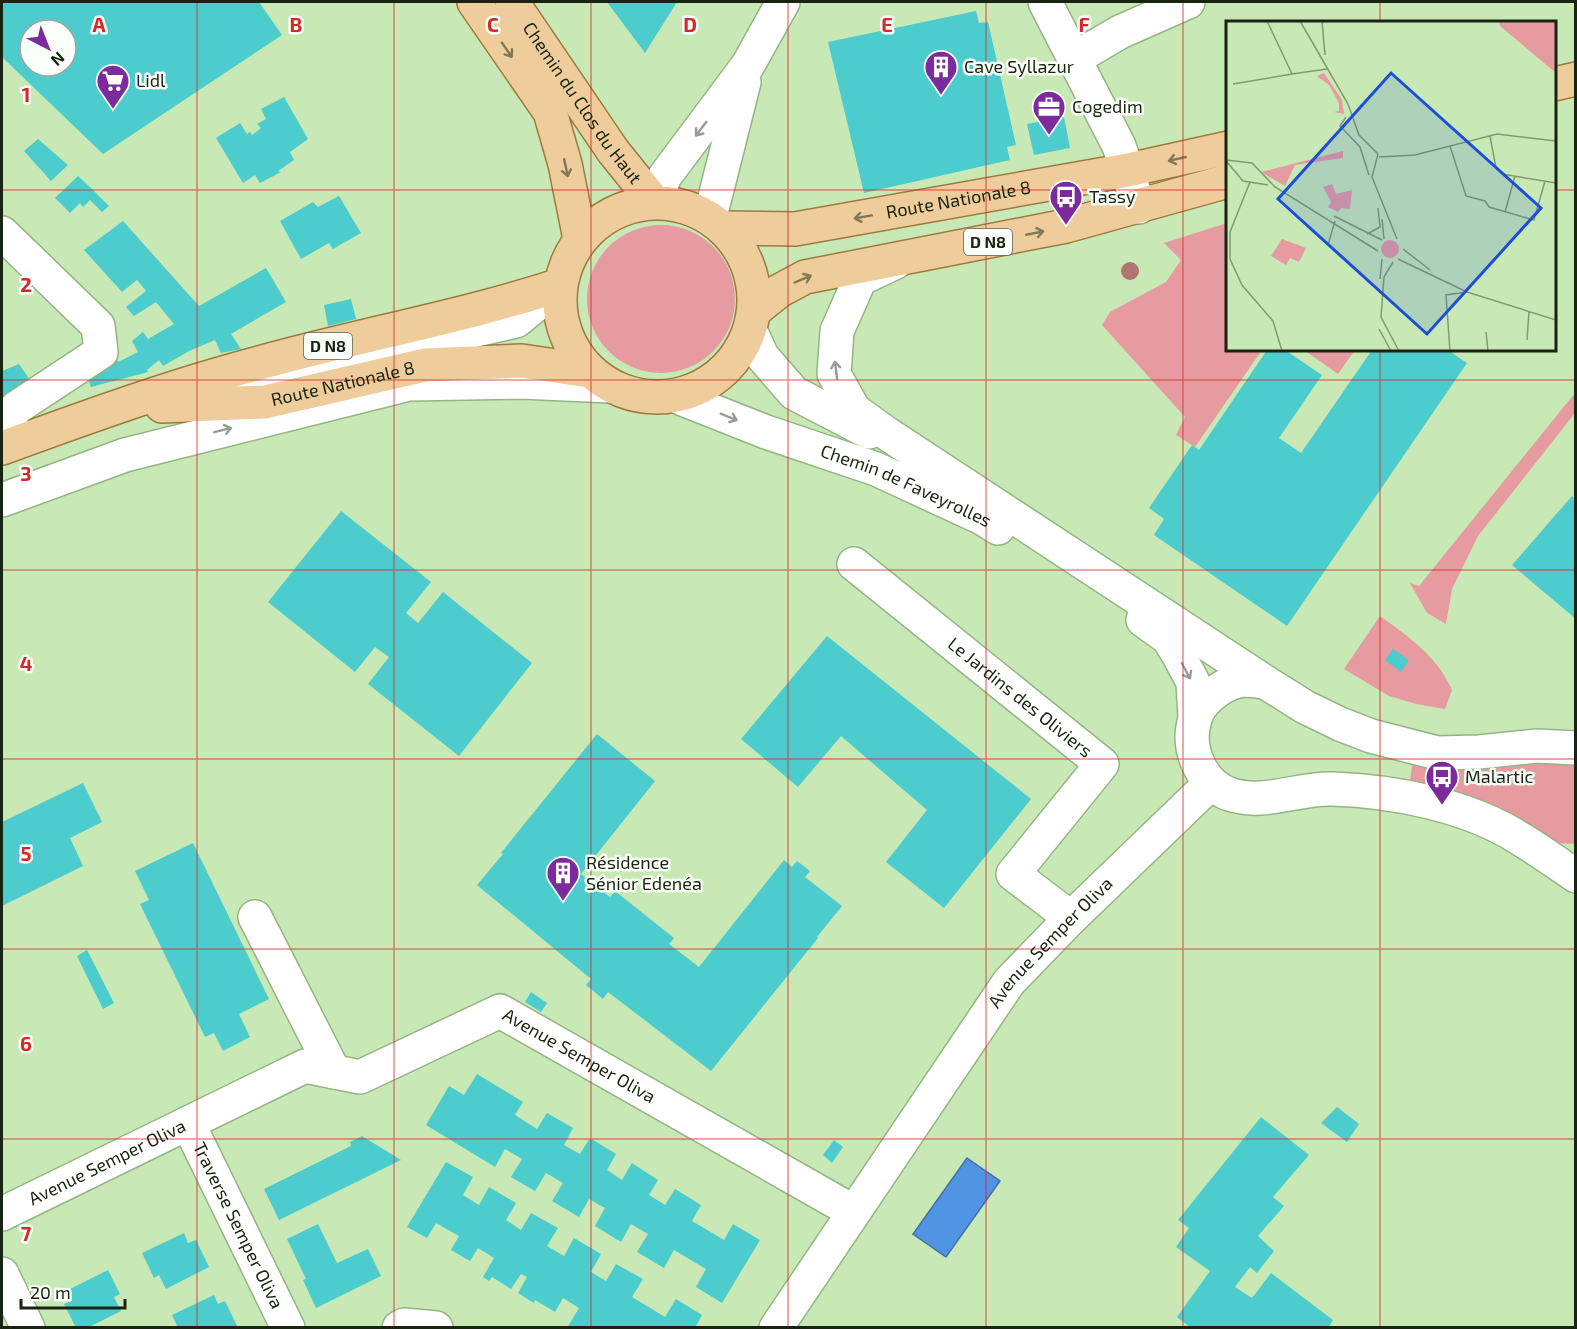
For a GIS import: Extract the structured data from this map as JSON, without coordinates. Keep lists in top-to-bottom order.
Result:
{
  "streets": {
    "main road": ["Chemin du Clos du Haut", "Route Nationale 8", "D N8"],
    "street": [
      "Chemin de Faveyrolles",
      "Le Jardins des Oliviers",
      "Avenue Semper Oliva",
      "Traverse Semper Oliva"
    ]
  },
  "crossings": [
    ["Chemin du Clos du Haut", "Route Nationale 8"],
    ["Chemin du Clos du Haut", "D N8"],
    ["Chemin du Clos du Haut", "Chemin de Faveyrolles"],
    ["Route Nationale 8", "D N8"],
    ["Route Nationale 8", "Chemin de Faveyrolles"],
    ["D N8", "Chemin de Faveyrolles"],
    ["Chemin de Faveyrolles", "Avenue Semper Oliva"],
    ["Le Jardins des Oliviers", "Avenue Semper Oliva"],
    ["Avenue Semper Oliva", "Traverse Semper Oliva"]
  ],
  "places": {
    "building": ["Cave Syllazur", "Résidence Sénior Edenéa"],
    "supermarket": ["Lidl"],
    "office": ["Cogedim"],
    "bus stop": ["Tassy", "Malartic"]
  },
  "scale_bar": "20 m",
  "north": "bottom right",
  "grid": {
    "columns": [
      "A",
      "B",
      "C",
      "D",
      "E",
      "F"
    ],
    "rows": [
      "1",
      "2",
      "3",
      "4",
      "5",
      "6",
      "7"
    ]
  }
}
